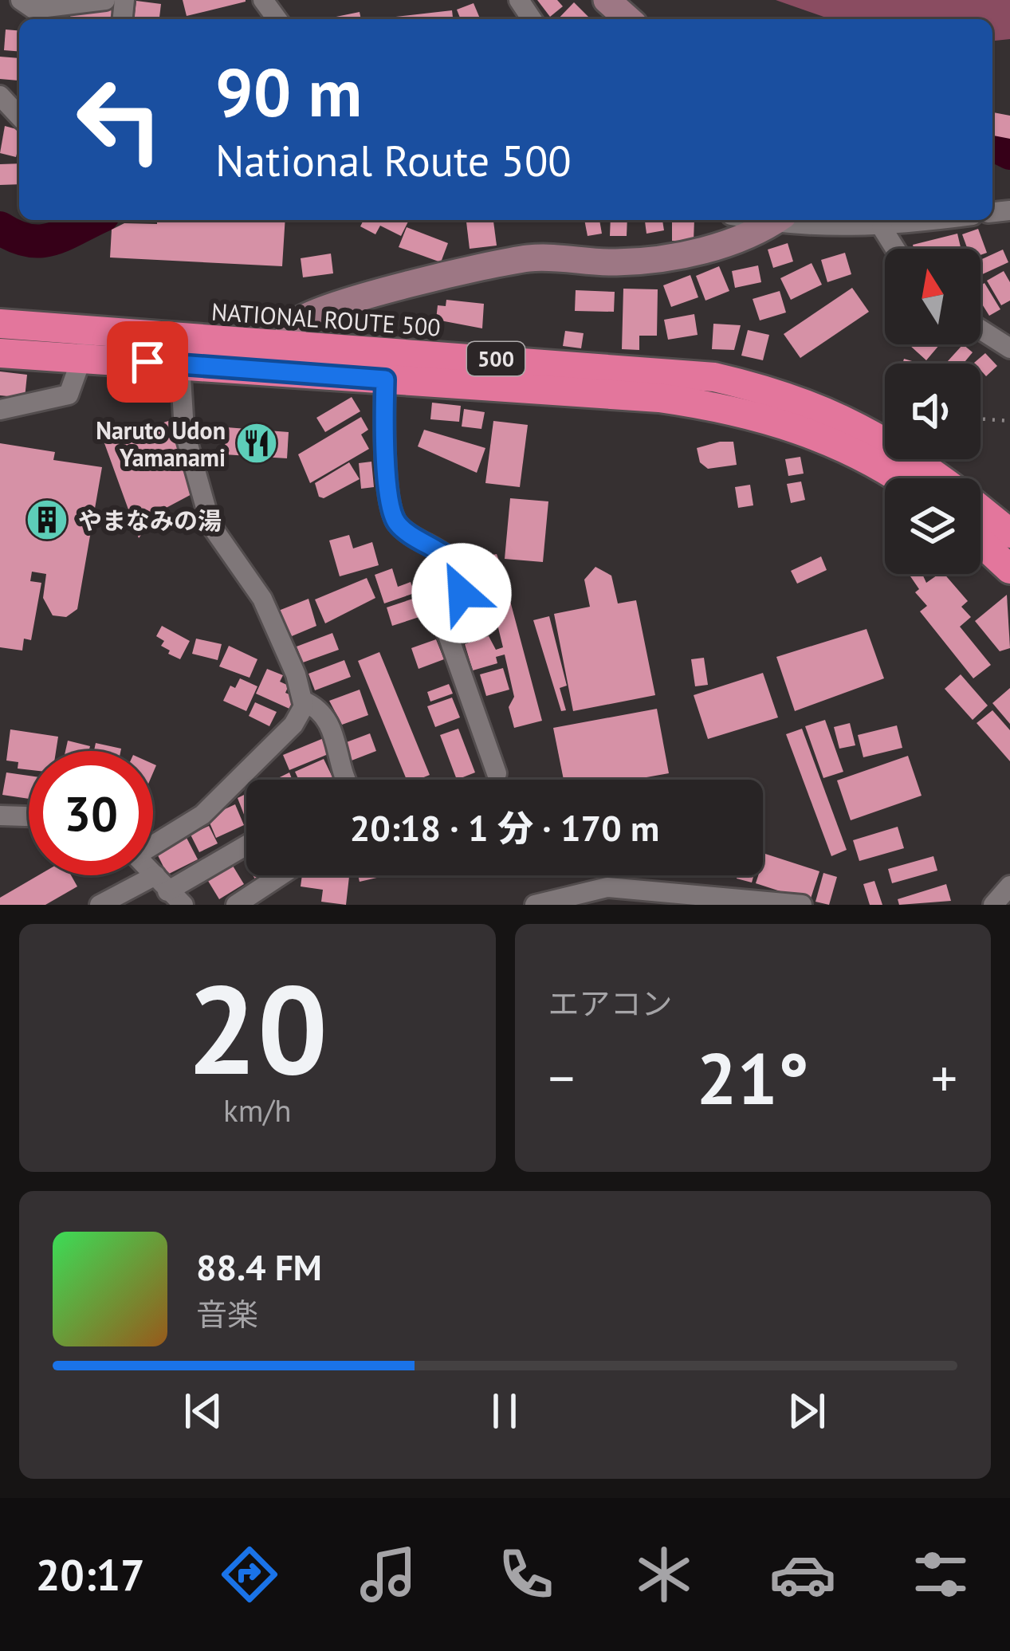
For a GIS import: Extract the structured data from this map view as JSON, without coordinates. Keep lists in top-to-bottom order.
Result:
{
  "streets": {
    "highway": ["NATIONAL ROUTE 500", "500"]
  },
  "places": {
    "restaurant": ["Naruto Udon Yamanami"],
    "building": ["やまなみの湯"]
  },
  "north": "top",
  "page": {
    "turn": ["90 m", "National Route 500"],
    "limit": "30",
    "trip": "20:18 · 1 分 · 170 m",
    "tile": [
      ["20", "km/h"],
      "エアコン"
    ],
    "heat": ["−", "21°", "+"],
    "song": ["88.4 FM", "音楽"],
    "tabs": "20:17"
  }
}
